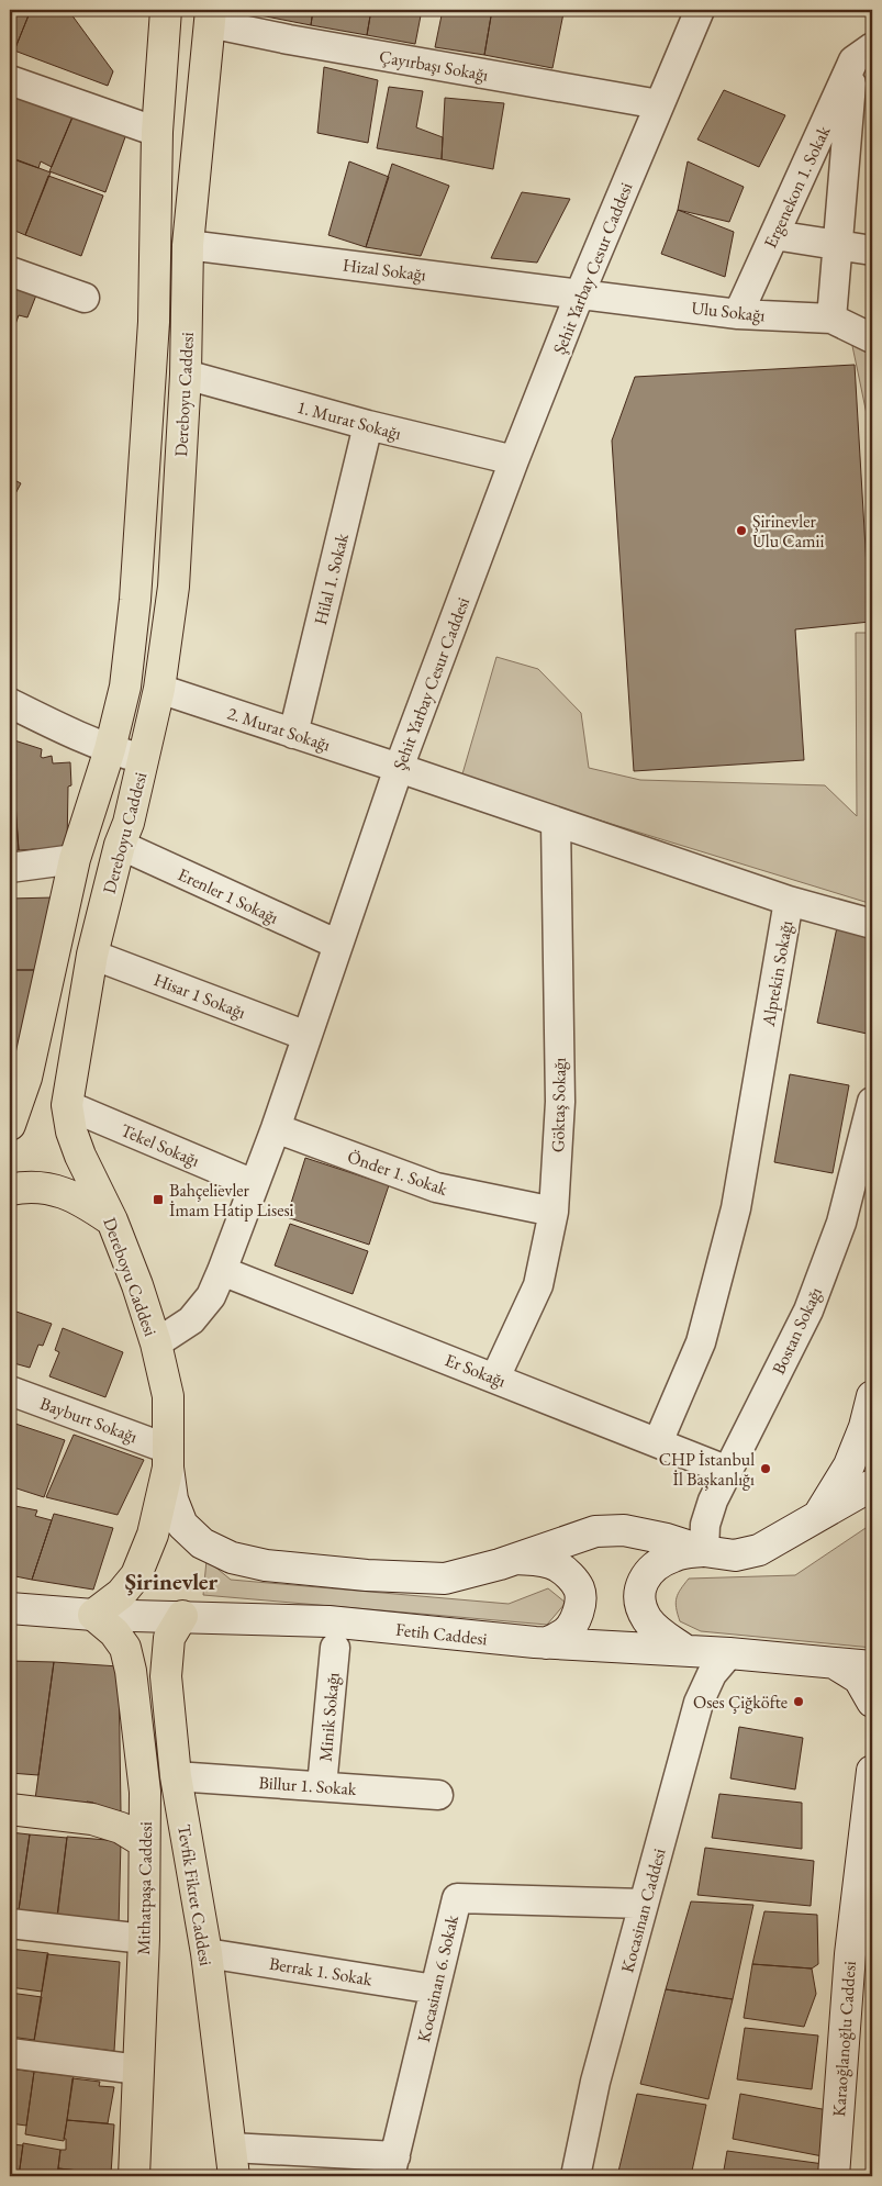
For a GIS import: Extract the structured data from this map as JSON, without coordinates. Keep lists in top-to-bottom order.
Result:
{
  "streets": {
    "main road": ["Dereboyu Caddesi", "Mithatpaşa Caddesi", "Tevfik Fikret Caddesi"],
    "street": [
      "Çayırbaşı Sokağı",
      "Ergenekon 1. Sokak",
      "Şehit Yarbay Cesur Caddesi",
      "Hizal Sokağı",
      "Ulu Sokağı",
      "1. Murat Sokağı",
      "Hilal 1. Sokak",
      "2. Murat Sokağı",
      "Erenler 1 Sokağı",
      "Alptekin Sokağı",
      "Hisar 1 Sokağı",
      "Göktaş Sokağı",
      "Tekel Sokağı",
      "Önder 1. Sokak",
      "Bostan Sokağı",
      "Er Sokağı",
      "Bayburt Sokağı",
      "Fetih Caddesi",
      "Minik Sokağı",
      "Billur 1. Sokak",
      "Kocasinan Caddesi",
      "Berrak 1. Sokak",
      "Kocasinan 6. Sokak",
      "Karaoğlanoğlu Caddesi"
    ]
  },
  "crossings": [
    ["Çayırbaşı Sokağı", "Şehit Yarbay Cesur Caddesi"],
    ["Çayırbaşı Sokağı", "Dereboyu Caddesi"],
    ["Ergenekon 1. Sokak", "Ulu Sokağı"],
    ["Şehit Yarbay Cesur Caddesi", "Hizal Sokağı"],
    ["Şehit Yarbay Cesur Caddesi", "Ulu Sokağı"],
    ["Şehit Yarbay Cesur Caddesi", "Dereboyu Caddesi"],
    ["Şehit Yarbay Cesur Caddesi", "1. Murat Sokağı"],
    ["Şehit Yarbay Cesur Caddesi", "2. Murat Sokağı"],
    ["Şehit Yarbay Cesur Caddesi", "Erenler 1 Sokağı"],
    ["Şehit Yarbay Cesur Caddesi", "Alptekin Sokağı"],
    ["Şehit Yarbay Cesur Caddesi", "Hisar 1 Sokağı"],
    ["Şehit Yarbay Cesur Caddesi", "Tekel Sokağı"],
    ["Şehit Yarbay Cesur Caddesi", "Önder 1. Sokak"],
    ["Şehit Yarbay Cesur Caddesi", "Er Sokağı"],
    ["Hizal Sokağı", "Ulu Sokağı"],
    ["Hizal Sokağı", "Dereboyu Caddesi"],
    ["Dereboyu Caddesi", "1. Murat Sokağı"],
    ["Dereboyu Caddesi", "2. Murat Sokağı"],
    ["Dereboyu Caddesi", "Erenler 1 Sokağı"],
    ["Dereboyu Caddesi", "Hisar 1 Sokağı"],
    ["Dereboyu Caddesi", "Tekel Sokağı"],
    ["Dereboyu Caddesi", "Bayburt Sokağı"],
    ["Dereboyu Caddesi", "Fetih Caddesi"],
    ["Dereboyu Caddesi", "Mithatpaşa Caddesi"],
    ["1. Murat Sokağı", "Hilal 1. Sokak"],
    ["Hilal 1. Sokak", "2. Murat Sokağı"],
    ["2. Murat Sokağı", "Alptekin Sokağı"],
    ["Alptekin Sokağı", "Göktaş Sokağı"],
    ["Alptekin Sokağı", "Er Sokağı"],
    ["Göktaş Sokağı", "Önder 1. Sokak"],
    ["Göktaş Sokağı", "Er Sokağı"],
    ["Bostan Sokağı", "Er Sokağı"],
    ["Fetih Caddesi", "Mithatpaşa Caddesi"],
    ["Fetih Caddesi", "Tevfik Fikret Caddesi"],
    ["Fetih Caddesi", "Kocasinan Caddesi"],
    ["Minik Sokağı", "Billur 1. Sokak"],
    ["Billur 1. Sokak", "Tevfik Fikret Caddesi"],
    ["Tevfik Fikret Caddesi", "Berrak 1. Sokak"],
    ["Kocasinan Caddesi", "Kocasinan 6. Sokak"],
    ["Berrak 1. Sokak", "Kocasinan 6. Sokak"]
  ],
  "districts": ["Şirinevler"],
  "places": {
    "other": ["Şirinevler Ulu Camii", "CHP İstanbul İl Başkanlığı", "Oses Çiğköfte"],
    "transit": ["Bahçelievler İmam Hatip Lisesi"]
  }
}
